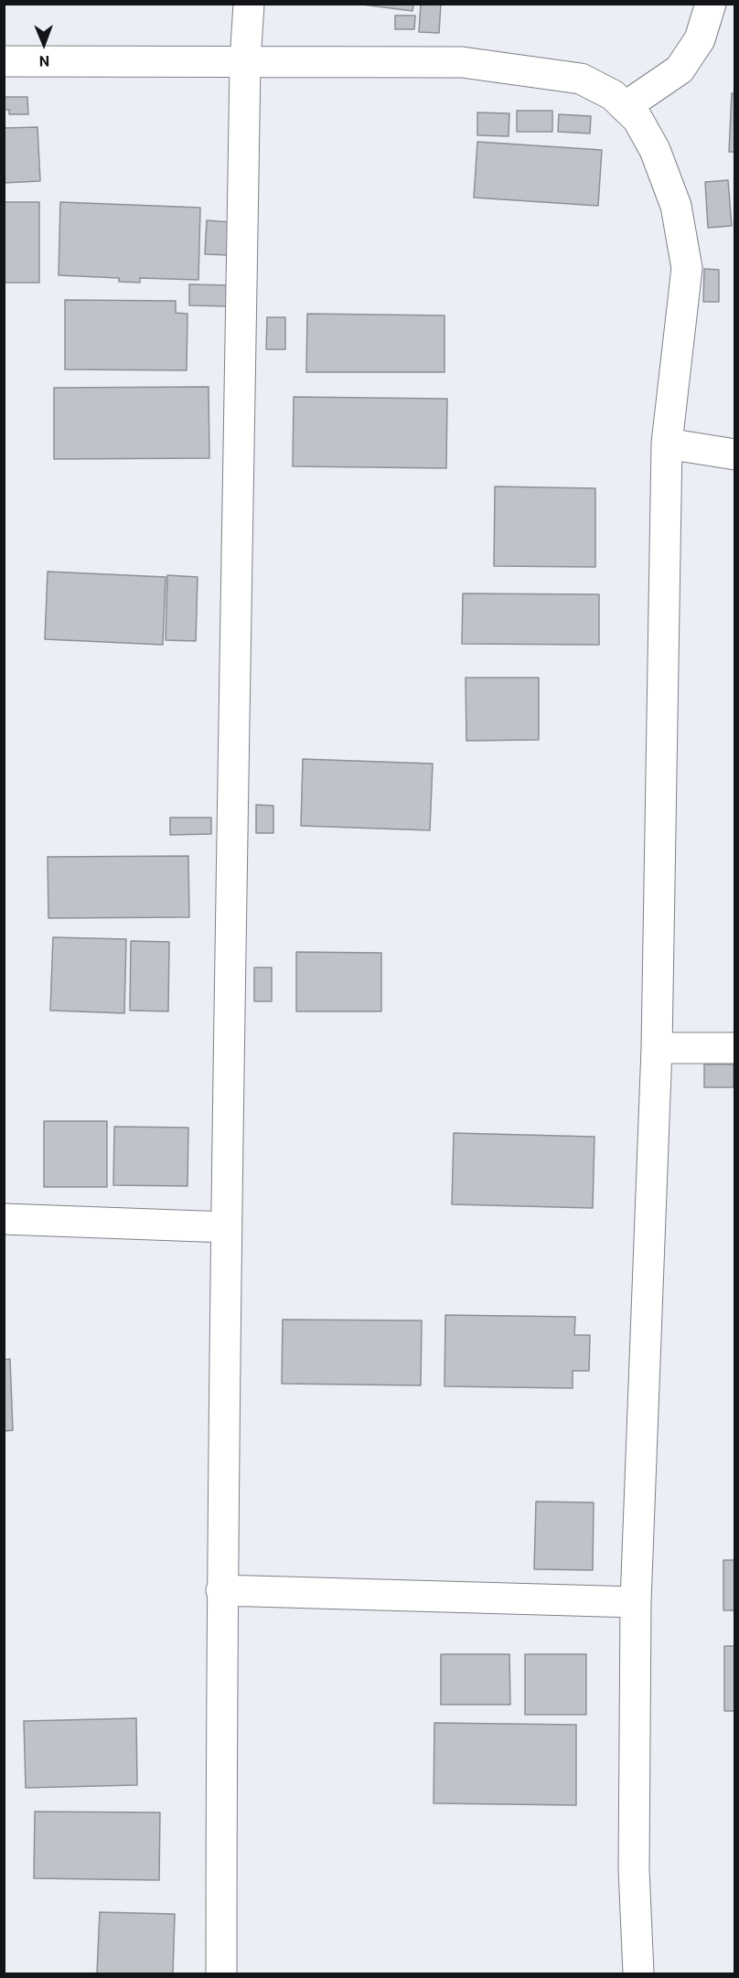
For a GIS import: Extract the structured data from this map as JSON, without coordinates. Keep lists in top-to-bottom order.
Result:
{
  "north": "bottom"
}
